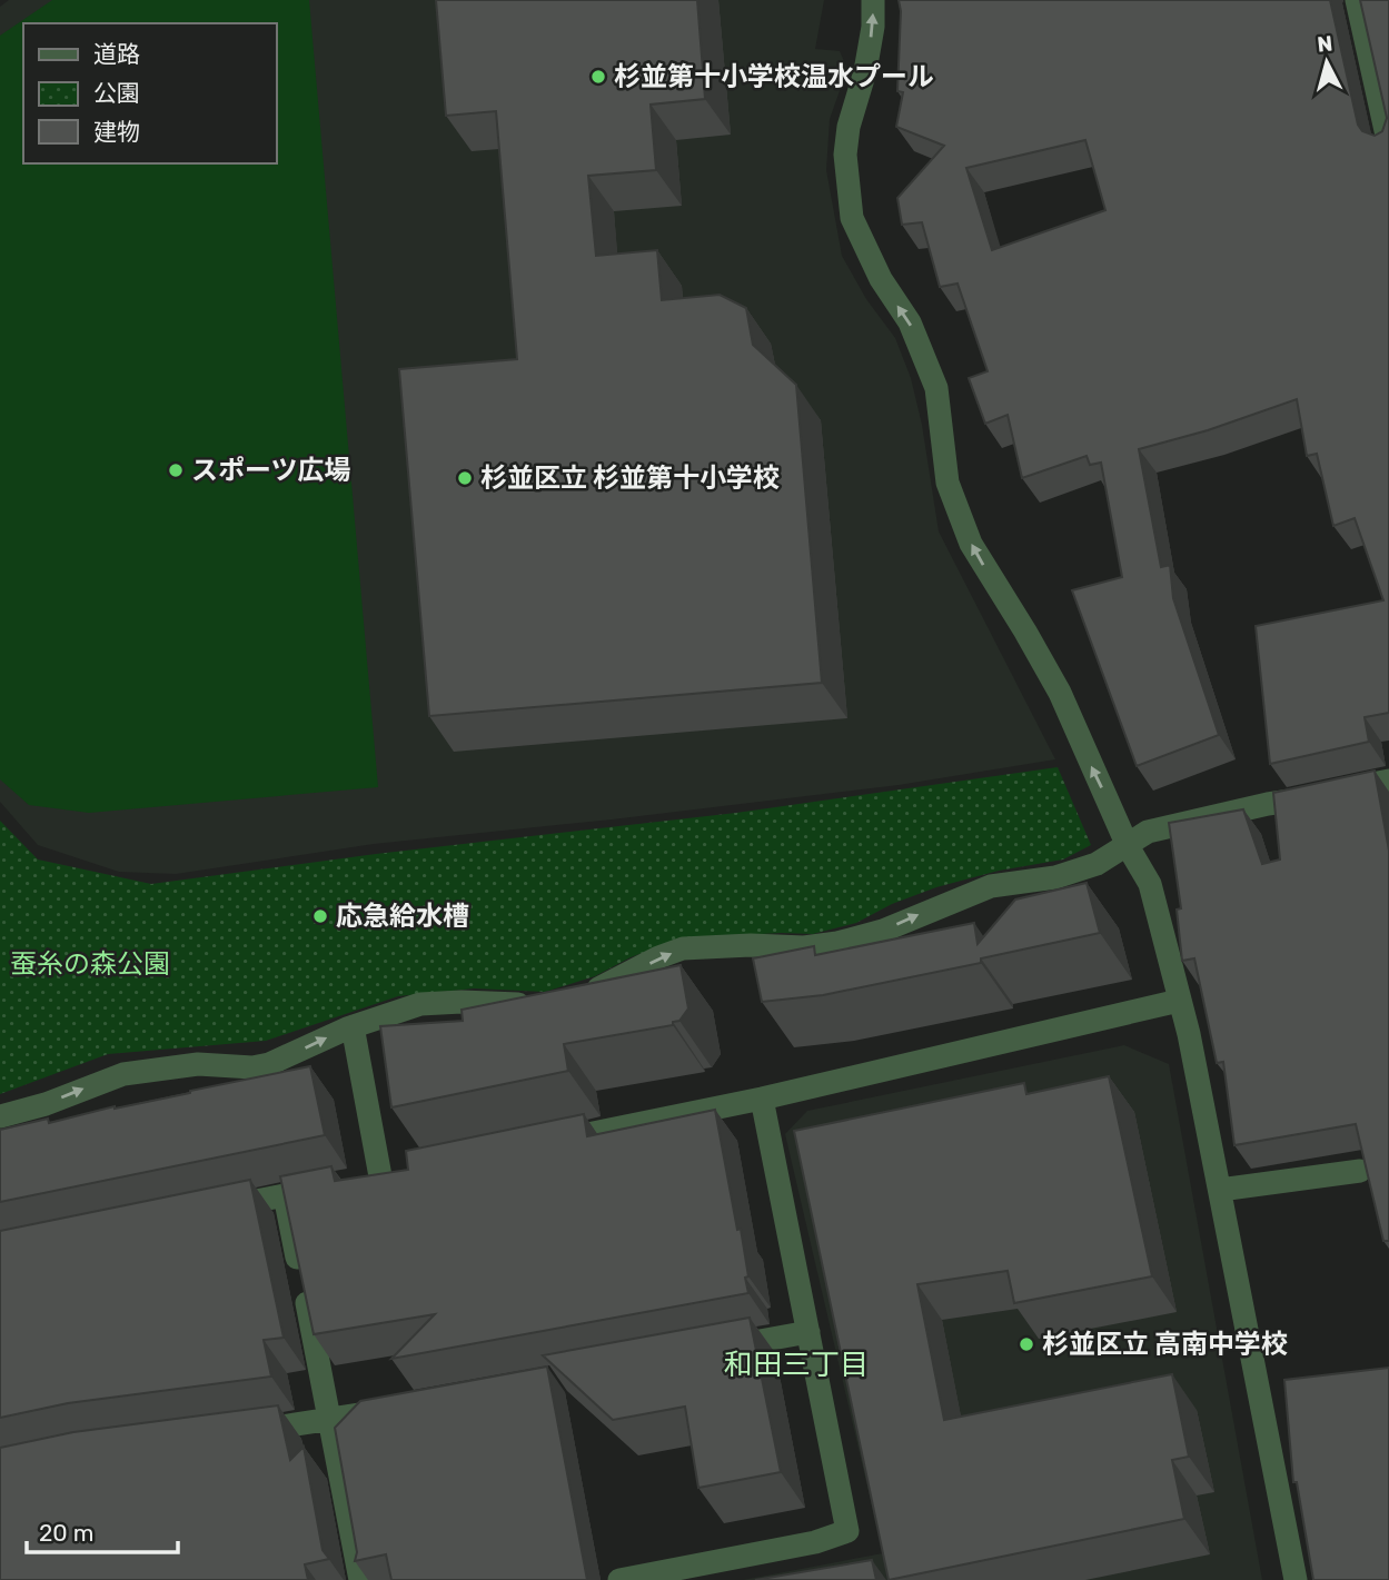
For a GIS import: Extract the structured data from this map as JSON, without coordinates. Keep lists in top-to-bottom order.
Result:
{
  "districts": ["和田三丁目"],
  "parks": ["蚕糸の森公園"],
  "places": [
    "杉並第十小学校温水プール",
    "スポーツ広場",
    "杉並区立 杉並第十小学校",
    "応急給水槽",
    "杉並区立 高南中学校"
  ],
  "legend": ["道路", "公園", "建物"],
  "scale_bar": "20 m",
  "north": "top"
}
